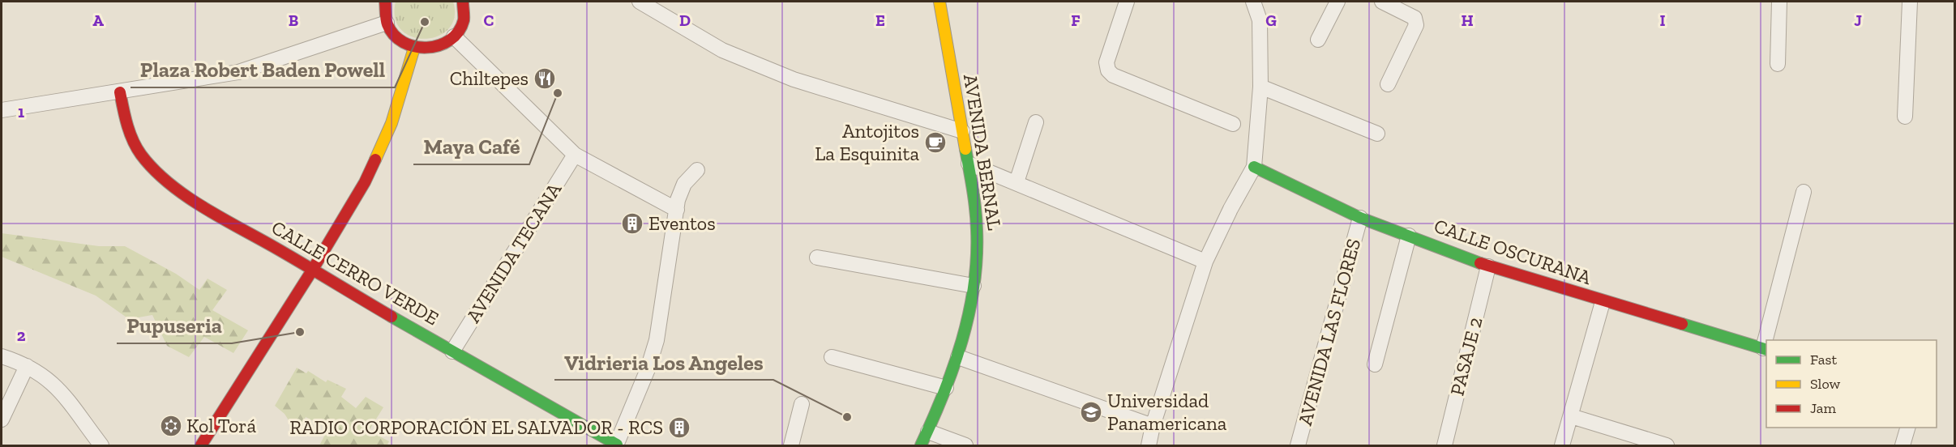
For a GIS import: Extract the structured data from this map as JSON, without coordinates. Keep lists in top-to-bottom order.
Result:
{
  "streets": {
    "street": [
      "AVENIDA BERNAL",
      "CALLE OSCURANA",
      "AVENIDA TECANA",
      "CALLE CERRO VERDE",
      "AVENIDA LAS FLORES",
      "PASAJE 2"
    ]
  },
  "crossings": [
    ["CALLE OSCURANA", "AVENIDA LAS FLORES"],
    ["CALLE OSCURANA", "PASAJE 2"],
    ["AVENIDA TECANA", "CALLE CERRO VERDE"]
  ],
  "places": {
    "other": [
      "Plaza Robert Baden Powell",
      "Maya Café",
      "Pupuseria",
      "Vidrieria Los Angeles"
    ],
    "restaurant": ["Chiltepes"],
    "cafe": ["Antojitos La Esquinita"],
    "building": ["Eventos", "RADIO CORPORACIÓN EL SALVADOR - RCS"],
    "school or university": ["Universidad Panamericana"],
    "synagogue": ["Kol Torá"]
  },
  "legend": ["Fast", "Slow", "Jam"],
  "grid": {
    "columns": [
      "A",
      "B",
      "C",
      "D",
      "E",
      "F",
      "G",
      "H",
      "I",
      "J"
    ],
    "rows": ["1", "2"]
  }
}
